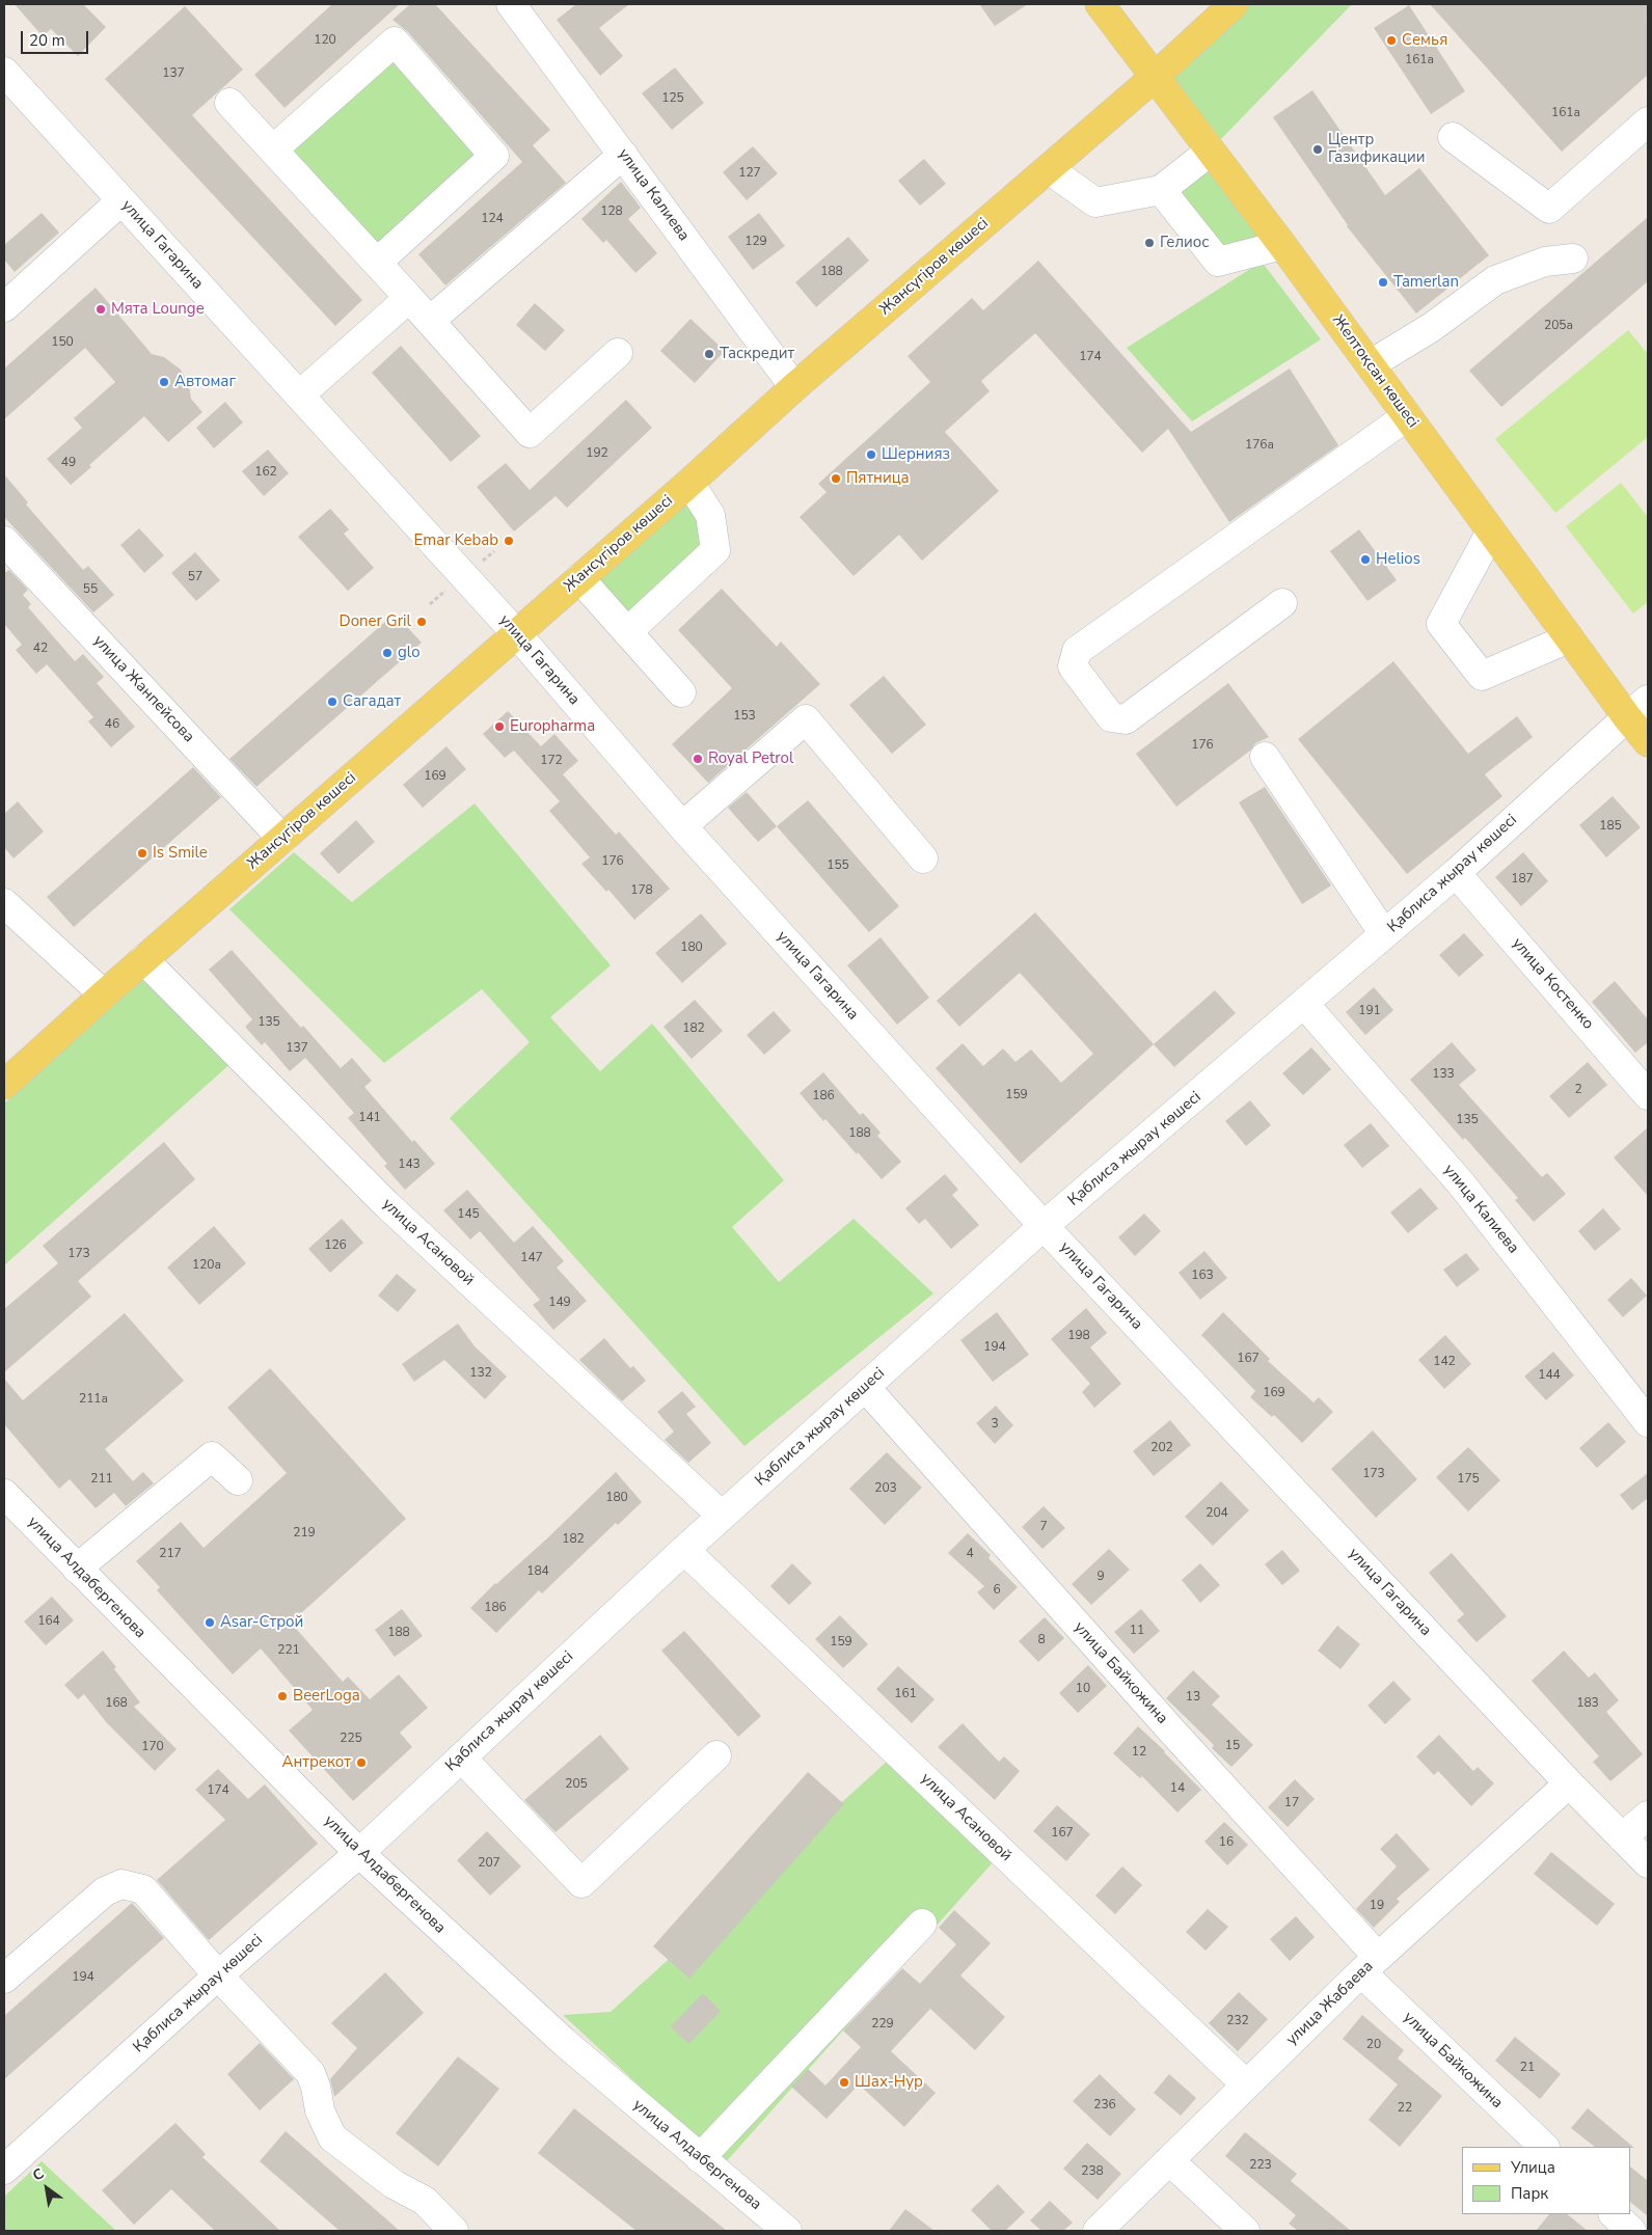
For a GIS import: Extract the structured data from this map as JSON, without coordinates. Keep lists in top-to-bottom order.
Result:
{
  "streets": {
    "main road": ["Жансүгіров көшесі", "Желтоқсан көшесі"],
    "street": [
      "улица Калиева",
      "улица Гагарина",
      "улица Жанпейсова",
      "Қаблиса жырау көшесі",
      "улица Костенко",
      "улица Асановой",
      "улица Алдабергенова",
      "улица Байкожина",
      "улица Жабаева"
    ]
  },
  "crossings": [
    ["улица Калиева", "Жансүгіров көшесі"],
    ["улица Калиева", "Қаблиса жырау көшесі"],
    ["улица Гагарина", "Жансүгіров көшесі"],
    ["улица Гагарина", "Қаблиса жырау көшесі"],
    ["улица Гагарина", "улица Жабаева"],
    ["Жансүгіров көшесі", "Желтоқсан көшесі"],
    ["Жансүгіров көшесі", "улица Жанпейсова"],
    ["Жансүгіров көшесі", "улица Асановой"],
    ["Желтоқсан көшесі", "Қаблиса жырау көшесі"],
    ["Қаблиса жырау көшесі", "улица Костенко"],
    ["Қаблиса жырау көшесі", "улица Асановой"],
    ["Қаблиса жырау көшесі", "улица Алдабергенова"],
    ["Қаблиса жырау көшесі", "улица Байкожина"],
    ["улица Асановой", "улица Жабаева"],
    ["улица Байкожина", "улица Жабаева"]
  ],
  "places": [
    "Семья",
    "Центр Газификации",
    "Гелиос",
    "Tamerlan",
    "Мята Lounge",
    "Таскредит",
    "Автомаг",
    "Шернияз",
    "Пятница",
    "Emar Kebab",
    "Helios",
    "Doner Gril",
    "glo",
    "Сагадат",
    "Europharma",
    "Royal Petrol",
    "Is Smile",
    "Asar-Строй",
    "BeerLoga",
    "Антрекот",
    "Шах-Нур"
  ],
  "house_numbers": [
    "120",
    "161а",
    "137",
    "125",
    "161а",
    "127",
    "128",
    "124",
    "129",
    "188",
    "205а",
    "150",
    "174",
    "176а",
    "192",
    "49",
    "162",
    "57",
    "55",
    "42",
    "153",
    "46",
    "176",
    "172",
    "169",
    "185",
    "176",
    "155",
    "187",
    "178",
    "180",
    "191",
    "135",
    "182",
    "137",
    "133",
    "2",
    "159",
    "186",
    "141",
    "135",
    "188",
    "143",
    "145",
    "126",
    "173",
    "147",
    "120а",
    "163",
    "149",
    "198",
    "194",
    "167",
    "142",
    "132",
    "144",
    "169",
    "211а",
    "3",
    "202",
    "173",
    "211",
    "175",
    "203",
    "180",
    "204",
    "7",
    "219",
    "182",
    "217",
    "4",
    "184",
    "9",
    "6",
    "186",
    "164",
    "11",
    "188",
    "8",
    "159",
    "221",
    "10",
    "161",
    "13",
    "168",
    "183",
    "225",
    "15",
    "170",
    "12",
    "205",
    "14",
    "174",
    "17",
    "167",
    "16",
    "207",
    "19",
    "194",
    "232",
    "229",
    "20",
    "21",
    "236",
    "22",
    "223",
    "238"
  ],
  "legend": ["Улица", "Парк"],
  "scale_bar": "20 m",
  "north": "top left"
}
